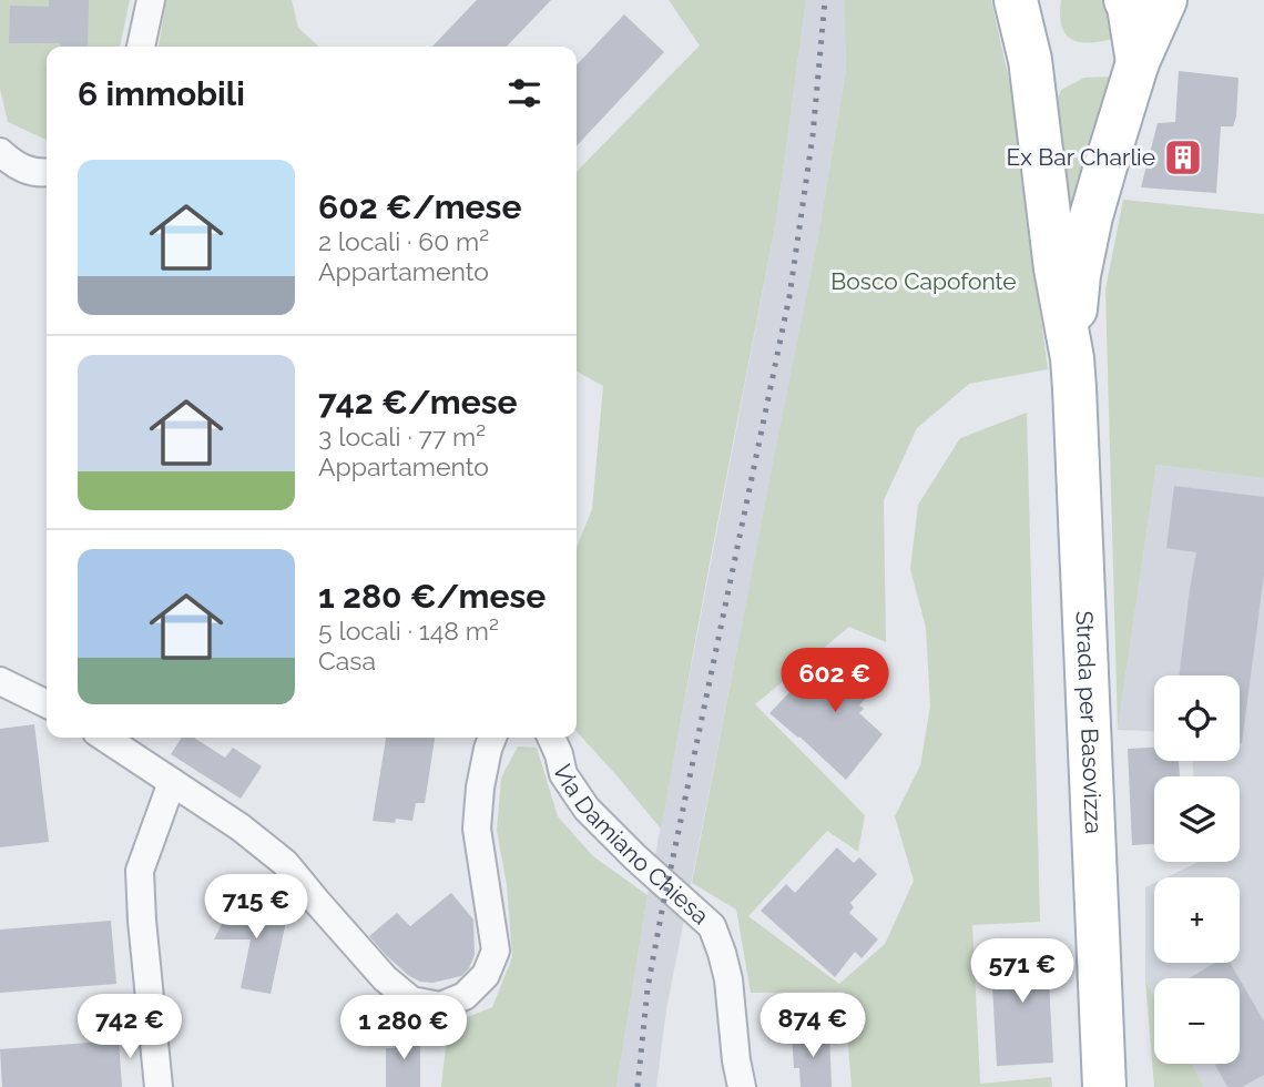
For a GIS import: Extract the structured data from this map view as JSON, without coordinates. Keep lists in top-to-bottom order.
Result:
{
  "streets": {
    "main road": ["Strada per Basovizza"],
    "street": ["Via Damiano Chiesa"]
  },
  "parks": ["Bosco Capofonte"],
  "places": {
    "building": ["Ex Bar Charlie"]
  },
  "page": {
    "heading": "6 immobili",
    "list": [
      {
        "name": "602 €/mese",
        "note": "2 locali · 60 m² · Appartamento"
      },
      {
        "name": "742 €/mese",
        "note": "3 locali · 77 m² · Appartamento"
      },
      {
        "name": "1 280 €/mese",
        "note": "5 locali · 148 m² · Casa"
      }
    ],
    "price": [
      "602 €",
      "715 €",
      "571 €",
      "874 €",
      "742 €",
      "1 280 €"
    ],
    "map_buttons": ["+", "−"]
  }
}
